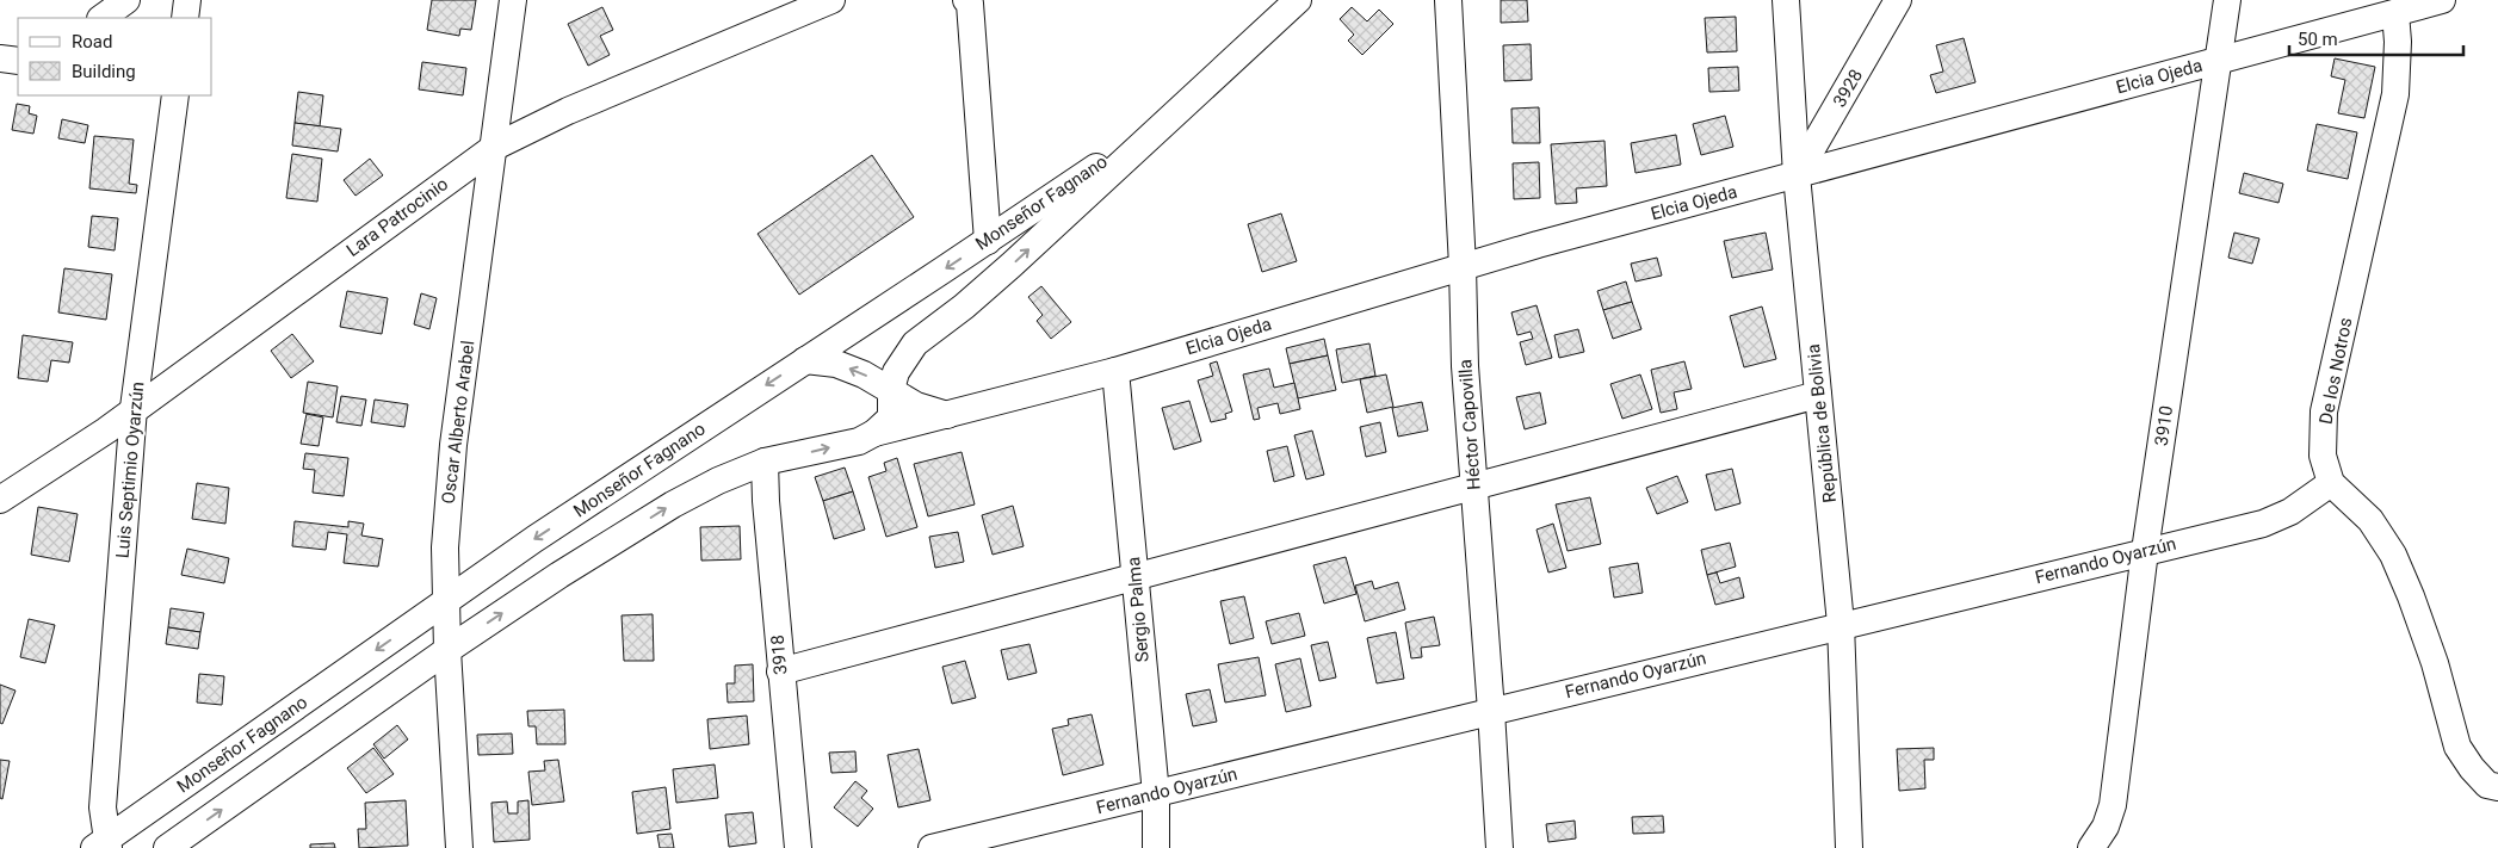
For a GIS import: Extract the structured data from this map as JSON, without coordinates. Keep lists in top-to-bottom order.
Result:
{
  "streets": {
    "street": [
      "Elcia Ojeda",
      "3928",
      "Monseñor Fagnano",
      "Lara Patrocinio",
      "De los Notros",
      "Oscar Alberto Arabel",
      "República de Bolivia",
      "Héctor Capovilla",
      "3910",
      "Luis Septimio Oyarzún",
      "Fernando Oyarzún",
      "Sergio Palma",
      "3918"
    ]
  },
  "crossings": [
    ["Elcia Ojeda", "3928"],
    ["Elcia Ojeda", "Monseñor Fagnano"],
    ["Elcia Ojeda", "De los Notros"],
    ["Elcia Ojeda", "República de Bolivia"],
    ["Elcia Ojeda", "Héctor Capovilla"],
    ["Elcia Ojeda", "3910"],
    ["Elcia Ojeda", "Sergio Palma"],
    ["3928", "República de Bolivia"],
    ["Monseñor Fagnano", "Oscar Alberto Arabel"],
    ["Monseñor Fagnano", "Luis Septimio Oyarzún"],
    ["Lara Patrocinio", "Oscar Alberto Arabel"],
    ["Lara Patrocinio", "Luis Septimio Oyarzún"],
    ["De los Notros", "Fernando Oyarzún"],
    ["República de Bolivia", "Fernando Oyarzún"],
    ["Héctor Capovilla", "Fernando Oyarzún"],
    ["3910", "Fernando Oyarzún"],
    ["Fernando Oyarzún", "Sergio Palma"]
  ],
  "legend": ["Road", "Building"],
  "scale_bar": "50 m"
}
